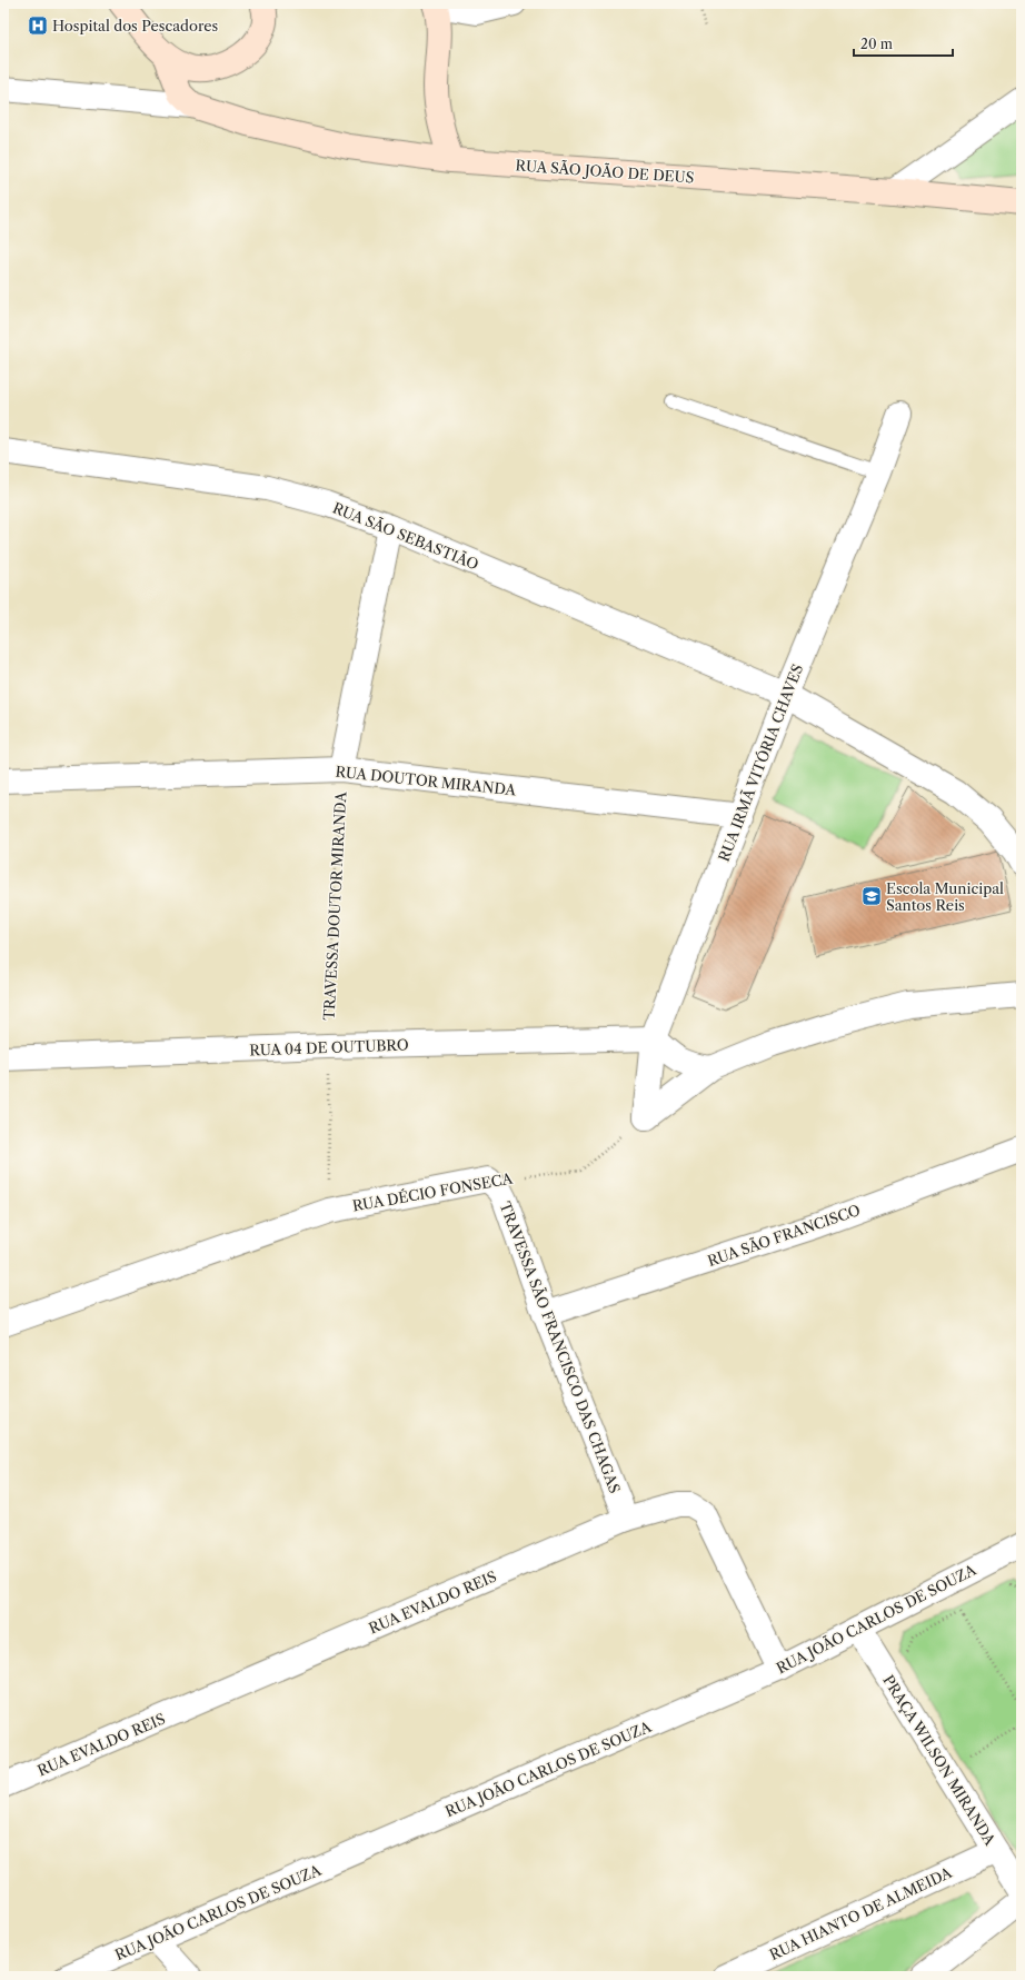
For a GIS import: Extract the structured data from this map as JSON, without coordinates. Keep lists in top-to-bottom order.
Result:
{
  "streets": {
    "main road": ["RUA SÃO JOÃO DE DEUS"],
    "street": [
      "RUA SÃO SEBASTIÃO",
      "RUA IRMÃ VITÓRIA CHAVES",
      "RUA DOUTOR MIRANDA",
      "TRAVESSA DOUTOR MIRANDA",
      "RUA 04 DE OUTUBRO",
      "RUA DÉCIO FONSECA",
      "RUA SÃO FRANCISCO",
      "TRAVESSA SÃO FRANCISCO DAS CHAGAS",
      "RUA EVALDO REIS",
      "RUA JOÃO CARLOS DE SOUZA",
      "PRAÇA WILSON MIRANDA",
      "RUA HIANTO DE ALMEIDA"
    ]
  },
  "crossings": [
    ["RUA SÃO SEBASTIÃO", "RUA IRMÃ VITÓRIA CHAVES"],
    ["RUA SÃO SEBASTIÃO", "TRAVESSA DOUTOR MIRANDA"],
    ["RUA IRMÃ VITÓRIA CHAVES", "RUA DOUTOR MIRANDA"],
    ["RUA IRMÃ VITÓRIA CHAVES", "RUA 04 DE OUTUBRO"],
    ["RUA IRMÃ VITÓRIA CHAVES", "RUA DÉCIO FONSECA"],
    ["RUA DOUTOR MIRANDA", "TRAVESSA DOUTOR MIRANDA"],
    ["TRAVESSA DOUTOR MIRANDA", "RUA 04 DE OUTUBRO"],
    ["TRAVESSA DOUTOR MIRANDA", "RUA DÉCIO FONSECA"],
    ["RUA DÉCIO FONSECA", "TRAVESSA SÃO FRANCISCO DAS CHAGAS"],
    ["RUA SÃO FRANCISCO", "TRAVESSA SÃO FRANCISCO DAS CHAGAS"],
    ["TRAVESSA SÃO FRANCISCO DAS CHAGAS", "RUA EVALDO REIS"],
    ["RUA EVALDO REIS", "RUA JOÃO CARLOS DE SOUZA"],
    ["RUA JOÃO CARLOS DE SOUZA", "PRAÇA WILSON MIRANDA"],
    ["PRAÇA WILSON MIRANDA", "RUA HIANTO DE ALMEIDA"]
  ],
  "places": {
    "hospital": ["Hospital dos Pescadores"],
    "school or university": ["Escola Municipal Santos Reis"]
  },
  "scale_bar": "20 m"
}
